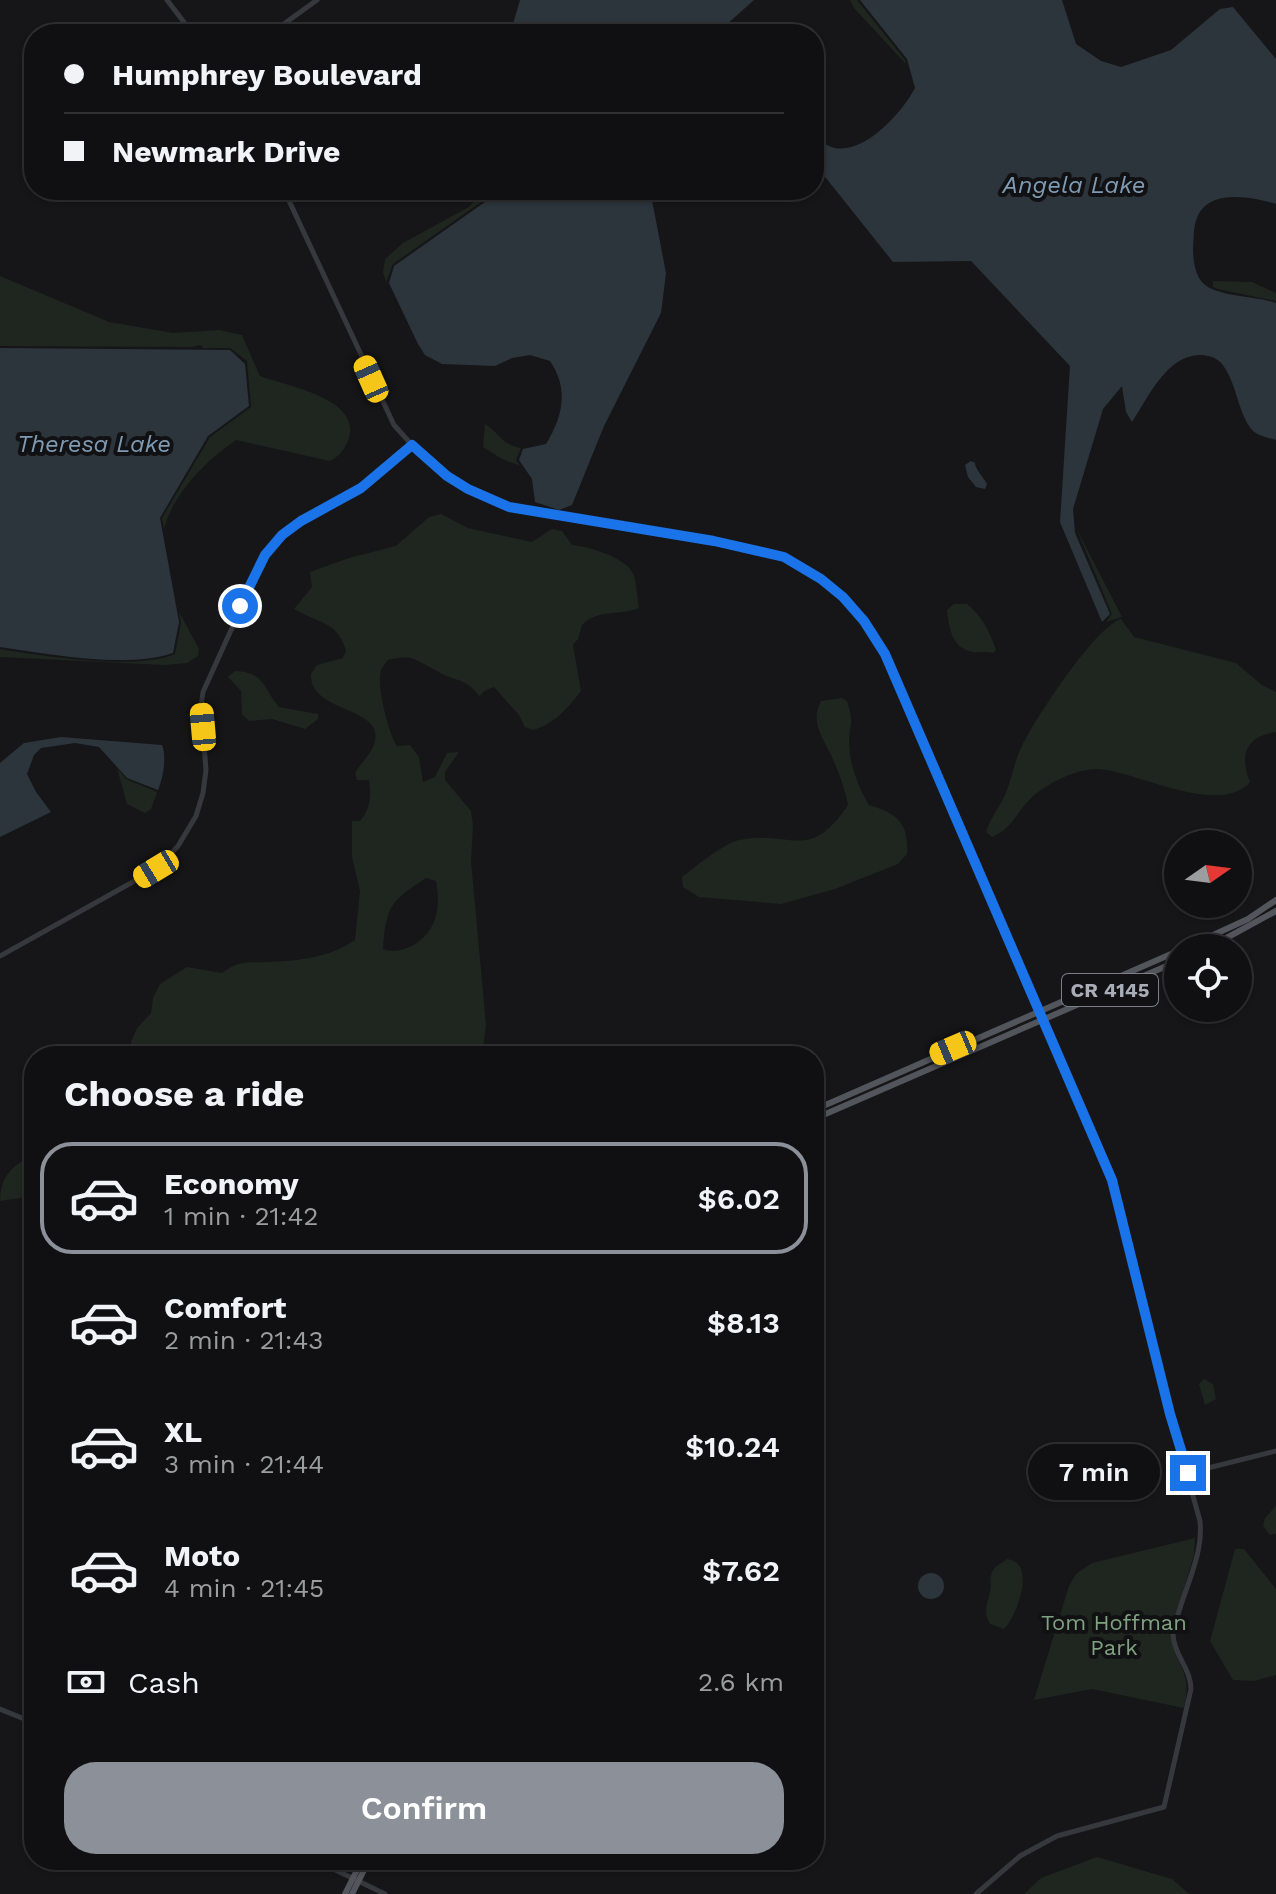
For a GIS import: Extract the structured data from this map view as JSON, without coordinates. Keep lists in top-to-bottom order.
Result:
{
  "streets": {
    "main road": ["CR 4145"]
  },
  "water": ["Angela Lake", "Theresa Lake"],
  "parks": ["Tom Hoffman Park"],
  "north": "right",
  "page": {
    "banner": ["Humphrey Boulevard", "Newmark Drive"],
    "heading": "Choose a ride",
    "list": [
      {
        "name": "Economy",
        "note": "1 min · 21:42",
        "value": "$6.02"
      },
      {
        "name": "Comfort",
        "note": "2 min · 21:43",
        "value": "$8.13"
      },
      {
        "name": "XL",
        "note": "3 min · 21:44",
        "value": "$10.24"
      },
      {
        "name": "Moto",
        "note": "4 min · 21:45",
        "value": "$7.62"
      }
    ],
    "bubble": "7 min",
    "pay": ["Cash", "2.6 km"],
    "buttons": "Confirm"
  }
}
